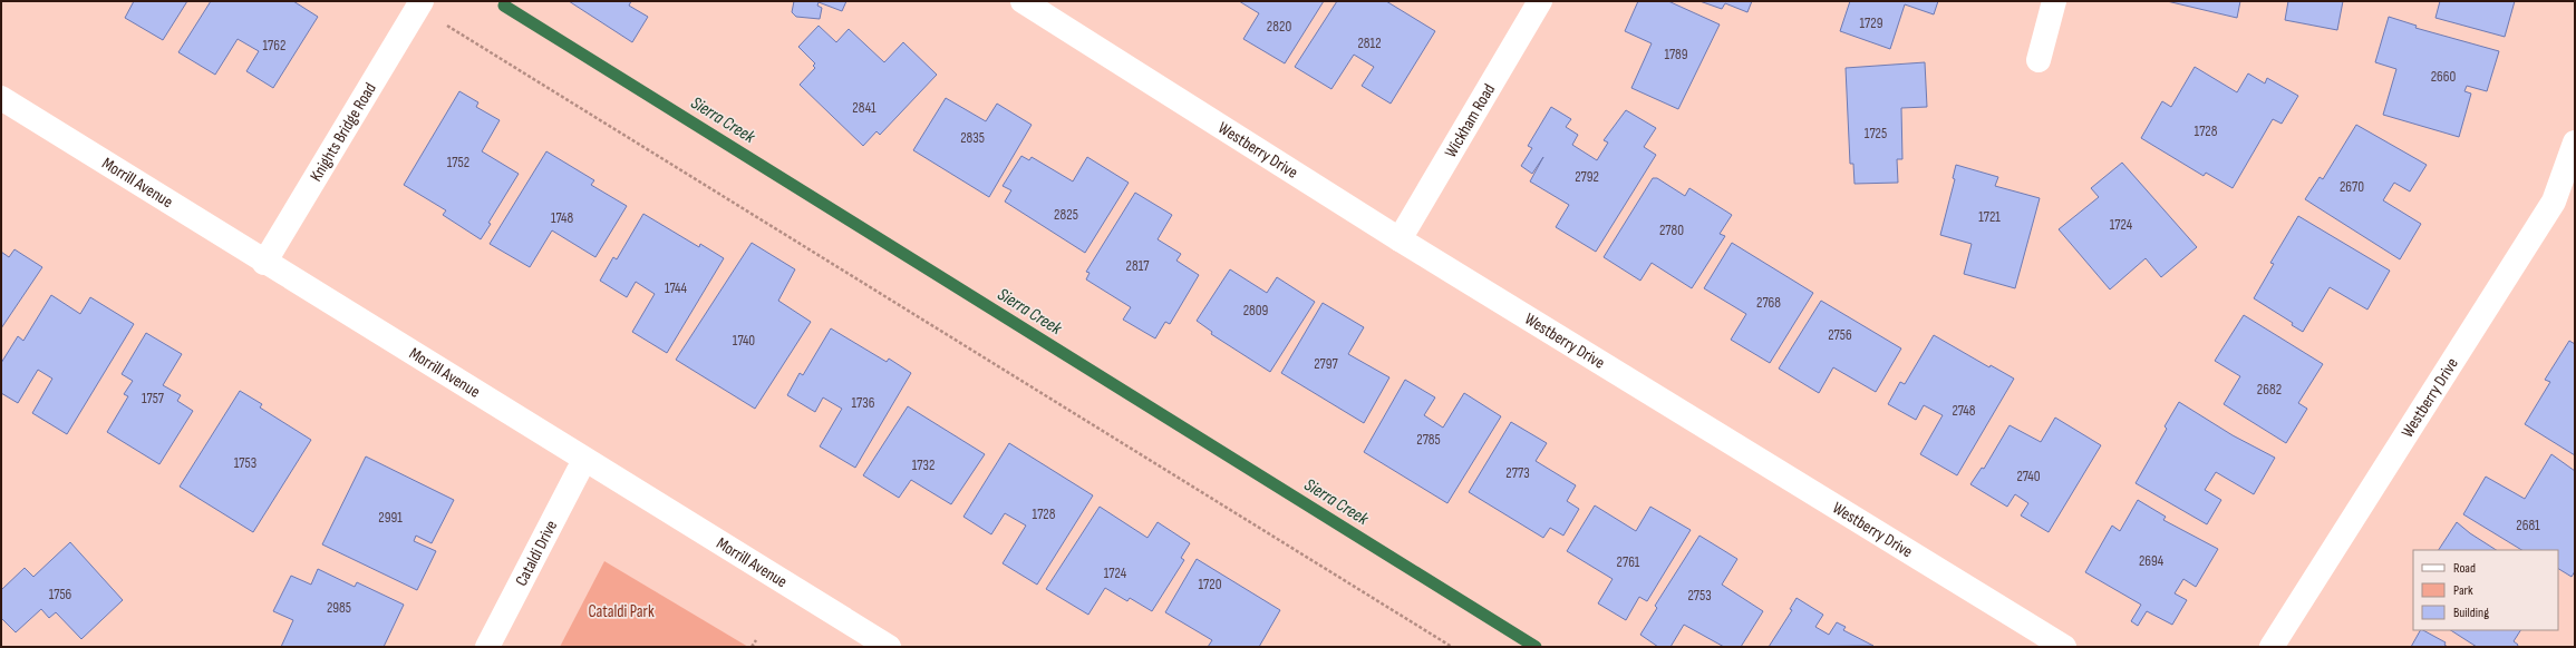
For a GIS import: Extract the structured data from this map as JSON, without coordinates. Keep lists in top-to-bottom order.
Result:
{
  "streets": {
    "street": [
      "Wickham Road",
      "Knights Bridge Road",
      "Westberry Drive",
      "Morrill Avenue",
      "Cataldi Drive"
    ]
  },
  "crossings": [
    ["Wickham Road", "Westberry Drive"],
    ["Knights Bridge Road", "Morrill Avenue"],
    ["Morrill Avenue", "Cataldi Drive"]
  ],
  "water": ["Sierra Creek"],
  "parks": ["Cataldi Park"],
  "house_numbers": [
    "1729",
    "2820",
    "2812",
    "1762",
    "1789",
    "2660",
    "2841",
    "1728",
    "1725",
    "2835",
    "1752",
    "2792",
    "2670",
    "2825",
    "1721",
    "1748",
    "1724",
    "2780",
    "2817",
    "1744",
    "2768",
    "2809",
    "2756",
    "1740",
    "2797",
    "2682",
    "1757",
    "1736",
    "2748",
    "2785",
    "1753",
    "1732",
    "2773",
    "2740",
    "1728",
    "2991",
    "2681",
    "2694",
    "2761",
    "1724",
    "1720",
    "1756",
    "2753",
    "2985"
  ],
  "legend": ["Road", "Park", "Building"]
}
